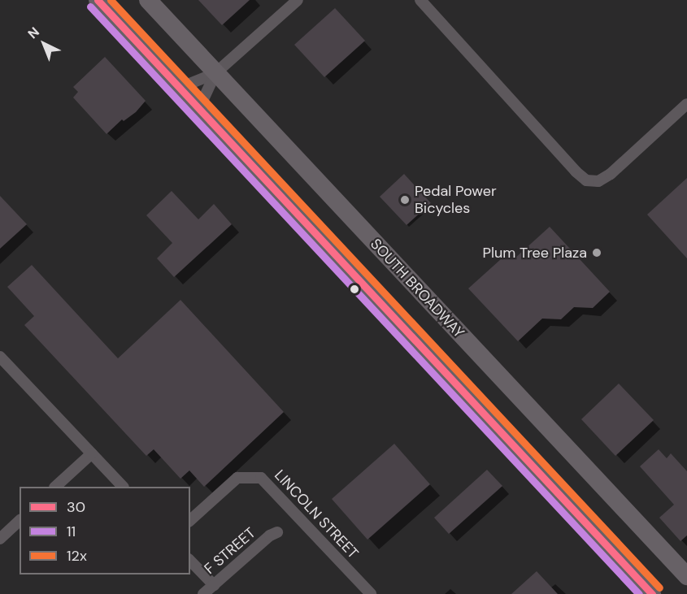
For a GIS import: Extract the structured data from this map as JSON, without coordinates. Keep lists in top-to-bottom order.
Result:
{
  "streets": {
    "main road": ["SOUTH BROADWAY"],
    "street": ["LINCOLN STREET", "F STREET"]
  },
  "places": ["Pedal Power Bicycles", "Plum Tree Plaza"],
  "lines": ["transit line 30", "transit line 12x", "transit line 11"],
  "legend": ["30", "11", "12x"],
  "north": "top left"
}
